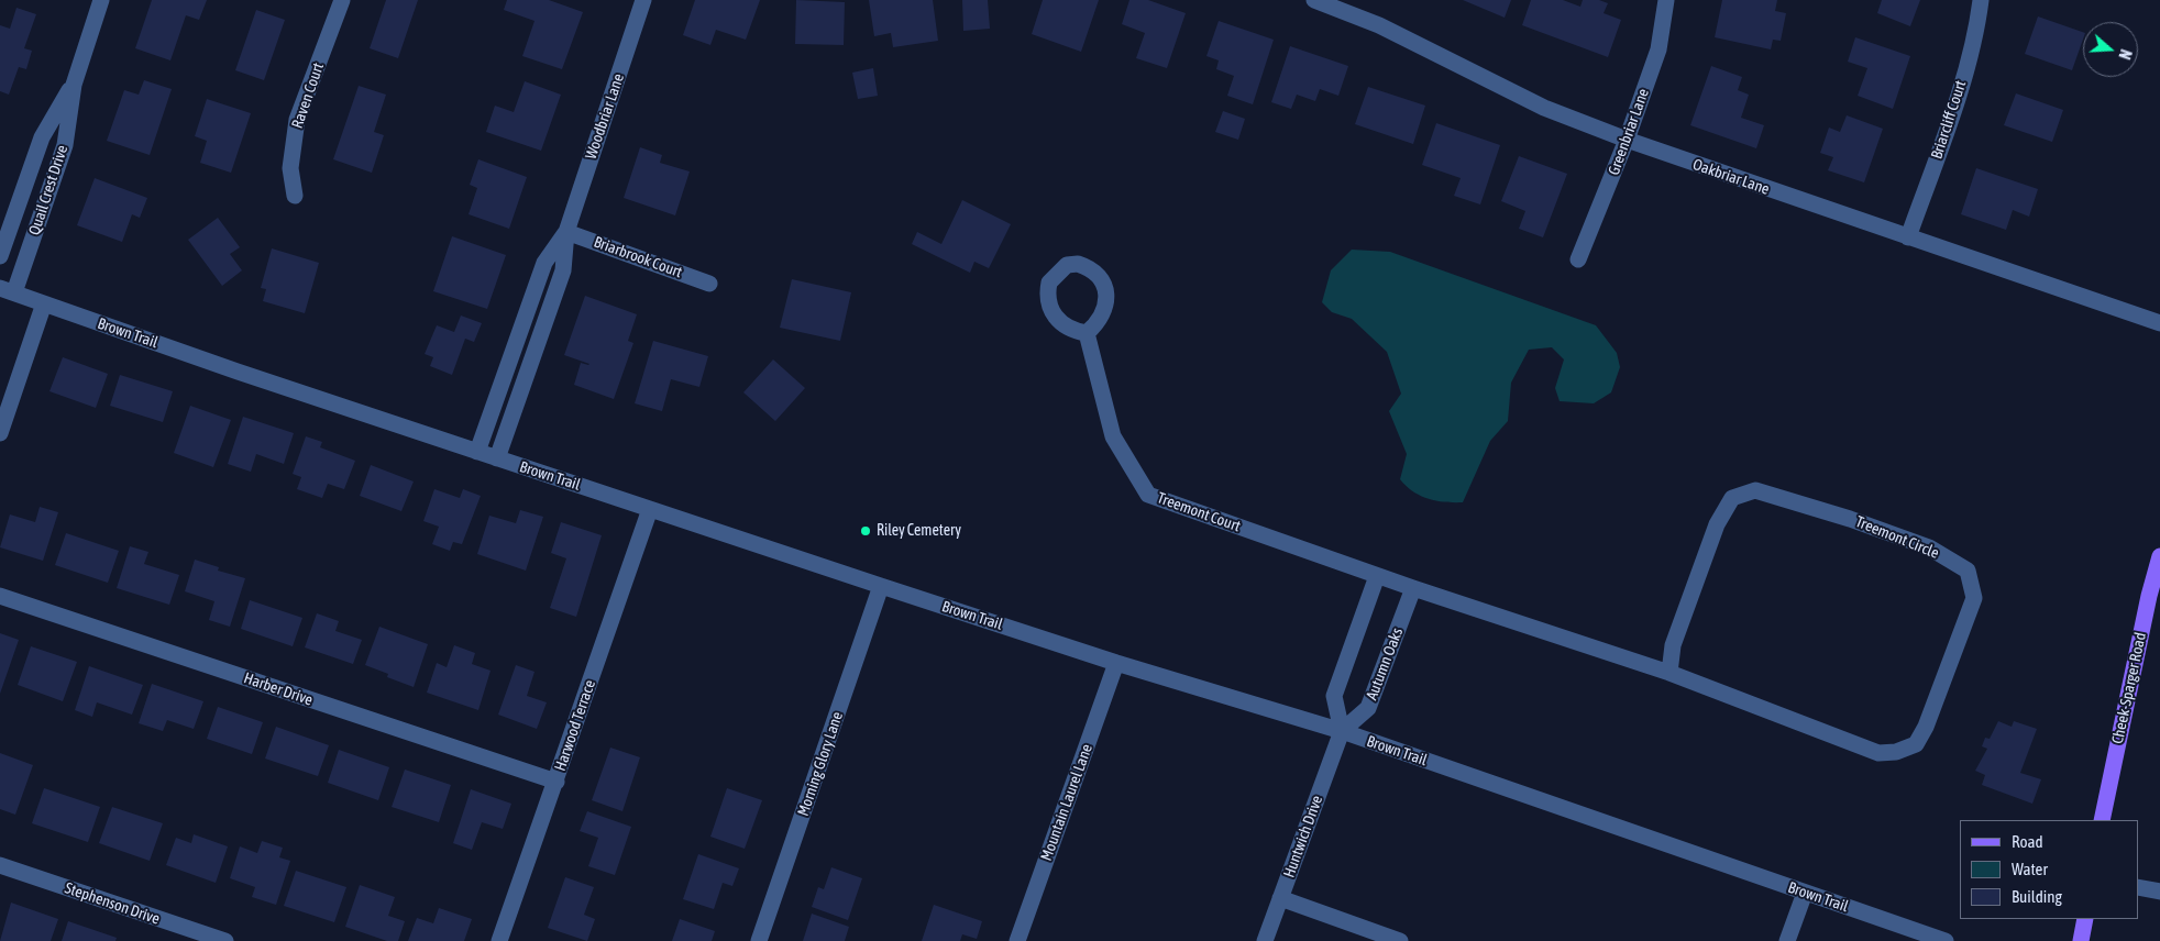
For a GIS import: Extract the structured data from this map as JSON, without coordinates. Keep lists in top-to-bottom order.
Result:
{
  "streets": {
    "main road": ["Cheek-Sparger Road"],
    "street": [
      "Raven Court",
      "Woodbriar Lane",
      "Briarcliff Court",
      "Greenbriar Lane",
      "Oakbriar Lane",
      "Quail Crest Drive",
      "Briarbrook Court",
      "Brown Trail",
      "Treemont Court",
      "Treemont Circle",
      "Autumn Oaks",
      "Harber Drive",
      "Harwood Terrace",
      "Morning Glory Lane",
      "Mountain Laurel Lane",
      "Huntwich Drive",
      "Stephenson Drive"
    ]
  },
  "crossings": [
    ["Woodbriar Lane", "Briarbrook Court"],
    ["Woodbriar Lane", "Brown Trail"],
    ["Briarcliff Court", "Oakbriar Lane"],
    ["Greenbriar Lane", "Oakbriar Lane"],
    ["Quail Crest Drive", "Brown Trail"],
    ["Brown Trail", "Autumn Oaks"],
    ["Brown Trail", "Harwood Terrace"],
    ["Brown Trail", "Morning Glory Lane"],
    ["Brown Trail", "Mountain Laurel Lane"],
    ["Brown Trail", "Huntwich Drive"],
    ["Treemont Court", "Treemont Circle"],
    ["Treemont Court", "Autumn Oaks"],
    ["Treemont Circle", "Autumn Oaks"],
    ["Autumn Oaks", "Huntwich Drive"],
    ["Harber Drive", "Harwood Terrace"]
  ],
  "places": ["Riley Cemetery"],
  "legend": ["Road", "Water", "Building"],
  "north": "right"
}
